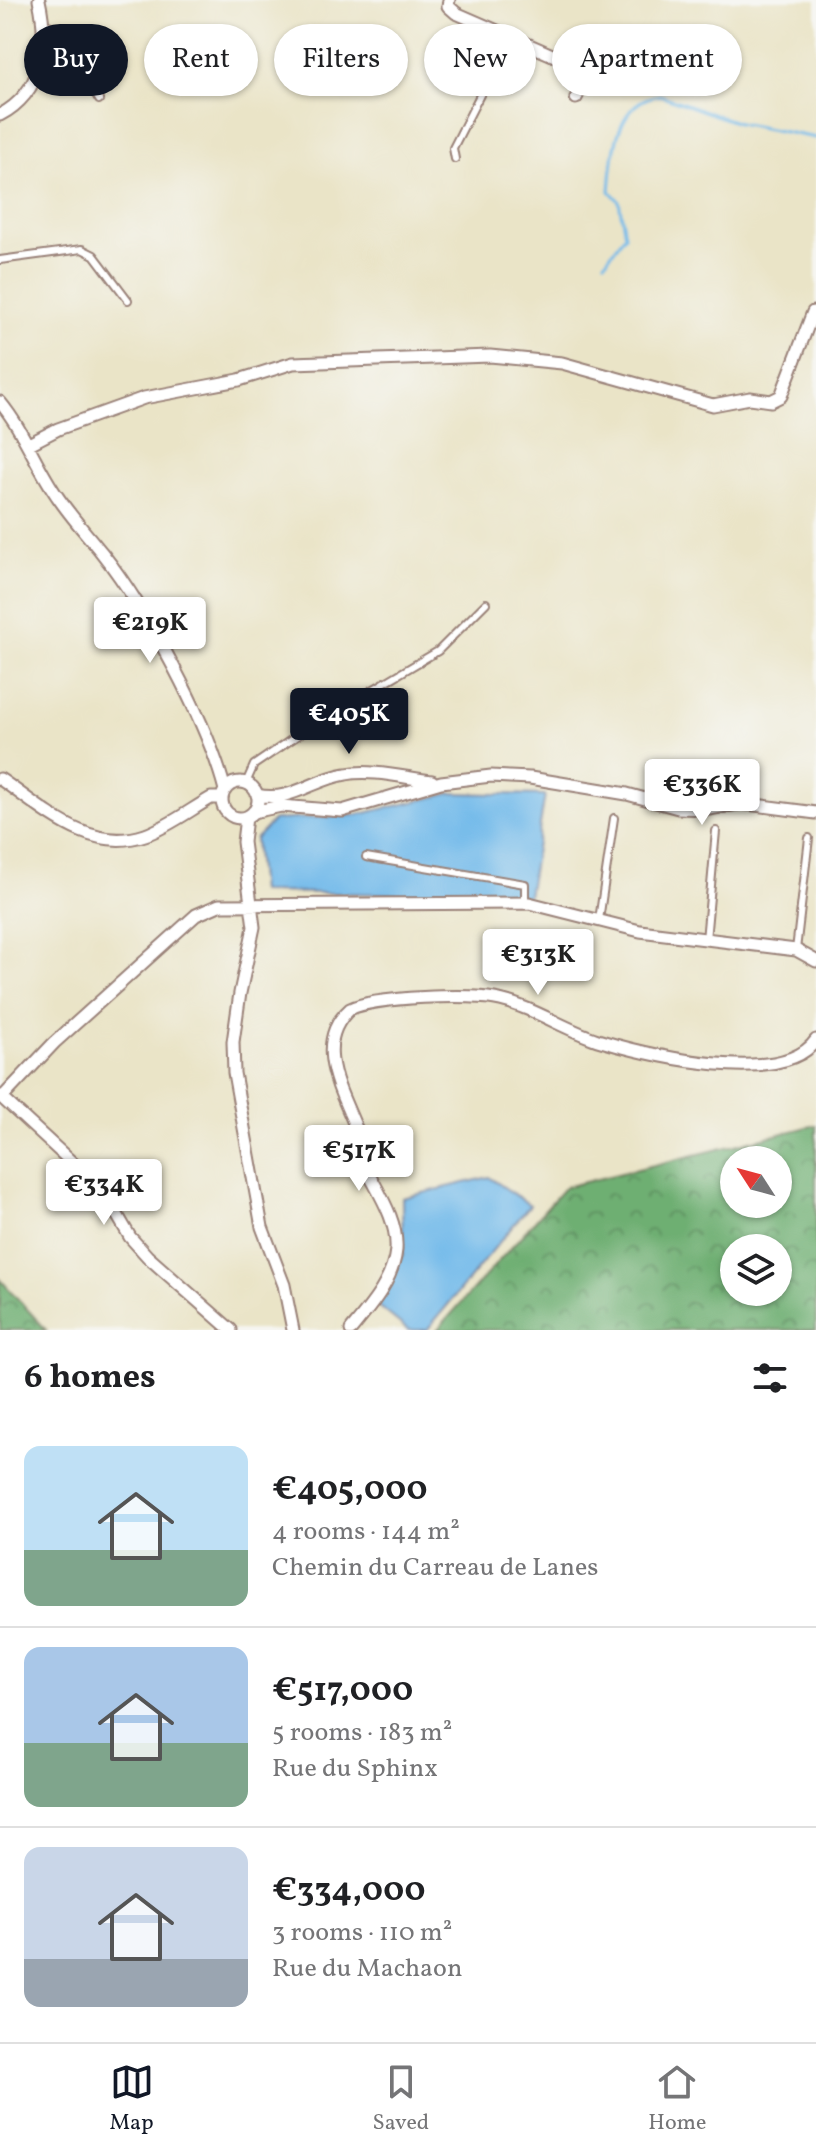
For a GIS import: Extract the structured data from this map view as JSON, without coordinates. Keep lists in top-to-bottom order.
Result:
{
  "north": "top left",
  "page": {
    "chip": [
      "Buy",
      "Rent",
      "Filters",
      "New",
      "Apartment"
    ],
    "price": [
      "€219K",
      "€405K",
      "€336K",
      "€313K",
      "€517K",
      "€334K"
    ],
    "heading": "6 homes",
    "list": [
      {
        "name": "€405,000",
        "note": "4 rooms · 144 m² · Chemin du Carreau de Lanes"
      },
      {
        "name": "€517,000",
        "note": "5 rooms · 183 m² · Rue du Sphinx"
      },
      {
        "name": "€334,000",
        "note": "3 rooms · 110 m² · Rue du Machaon"
      }
    ],
    "tabs": ["Map", "Saved", "Home"]
  }
}
